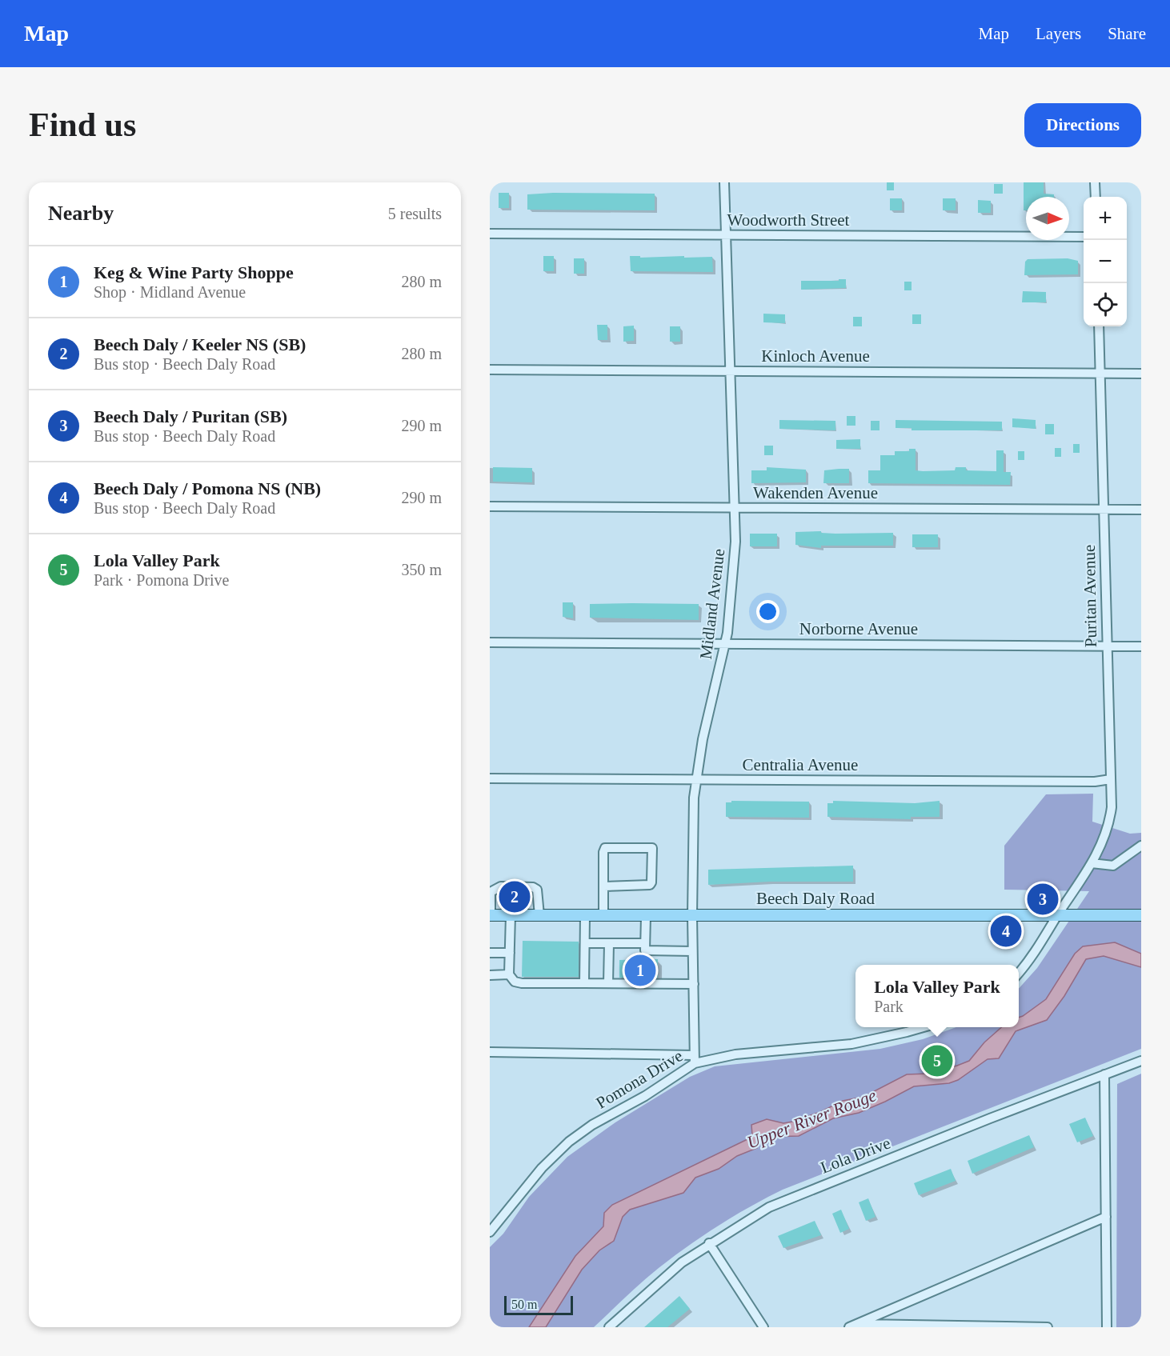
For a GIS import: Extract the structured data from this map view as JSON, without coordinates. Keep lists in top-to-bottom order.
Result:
{
  "streets": {
    "main road": ["Beech Daly Road"],
    "street": [
      "Woodworth Street",
      "Kinloch Avenue",
      "Wakenden Avenue",
      "Puritan Avenue",
      "Midland Avenue",
      "Norborne Avenue",
      "Centralia Avenue",
      "Pomona Drive",
      "Lola Drive"
    ]
  },
  "crossings": [
    ["Woodworth Street", "Midland Avenue"],
    ["Kinloch Avenue", "Puritan Avenue"],
    ["Kinloch Avenue", "Midland Avenue"],
    ["Wakenden Avenue", "Puritan Avenue"],
    ["Wakenden Avenue", "Midland Avenue"],
    ["Puritan Avenue", "Norborne Avenue"],
    ["Puritan Avenue", "Centralia Avenue"],
    ["Midland Avenue", "Norborne Avenue"],
    ["Midland Avenue", "Centralia Avenue"],
    ["Midland Avenue", "Beech Daly Road"],
    ["Midland Avenue", "Pomona Drive"]
  ],
  "water": ["Upper River Rouge"],
  "scale_bar": "50 m",
  "north": "right",
  "page": {
    "header": "Map",
    "nav": ["Map", "Layers", "Share"],
    "buttons": "Directions",
    "title": "Find us",
    "heading": ["Nearby", "5 results"],
    "map_buttons": ["+", "−"],
    "list": [
      {
        "mark": "1",
        "name": "Keg & Wine Party Shoppe",
        "note": "Shop · Midland Avenue",
        "value": "280 m"
      },
      {
        "mark": "2",
        "name": "Beech Daly / Keeler NS (SB)",
        "note": "Bus stop · Beech Daly Road",
        "value": "280 m"
      },
      {
        "mark": "3",
        "name": "Beech Daly / Puritan (SB)",
        "note": "Bus stop · Beech Daly Road",
        "value": "290 m"
      },
      {
        "mark": "4",
        "name": "Beech Daly / Pomona NS (NB)",
        "note": "Bus stop · Beech Daly Road",
        "value": "290 m"
      },
      {
        "mark": "5",
        "name": "Lola Valley Park",
        "note": "Park · Pomona Drive",
        "value": "350 m"
      }
    ],
    "pins": [
      "2",
      "3",
      "4",
      "1",
      "5"
    ],
    "popup": ["Lola Valley Park", "Park"],
    "scale": "50 m"
  }
}
